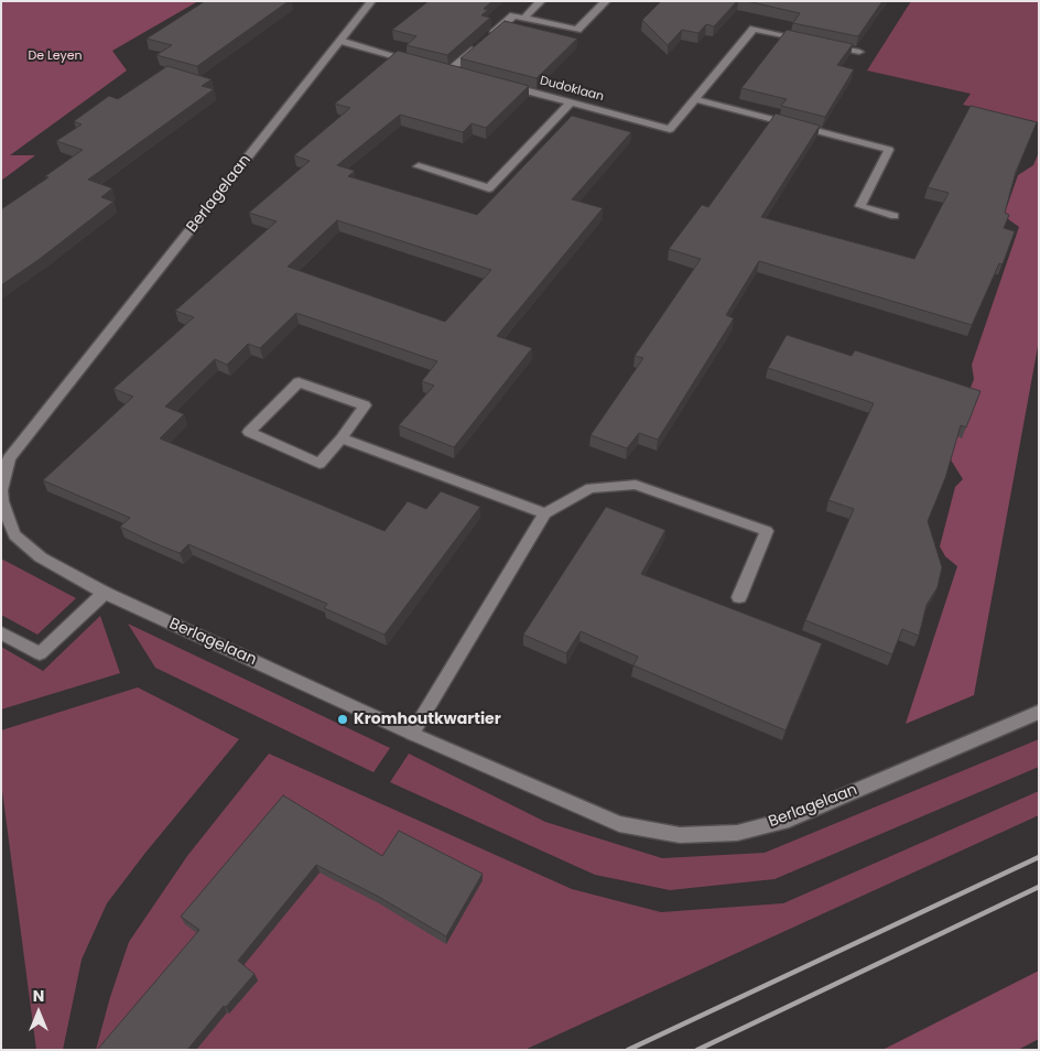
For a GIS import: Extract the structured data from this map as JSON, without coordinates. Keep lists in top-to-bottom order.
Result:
{
  "streets": {
    "street": ["Dudoklaan", "Berlagelaan"]
  },
  "parks": ["De Leyen"],
  "places": ["Kromhoutkwartier"],
  "north": "top"
}
